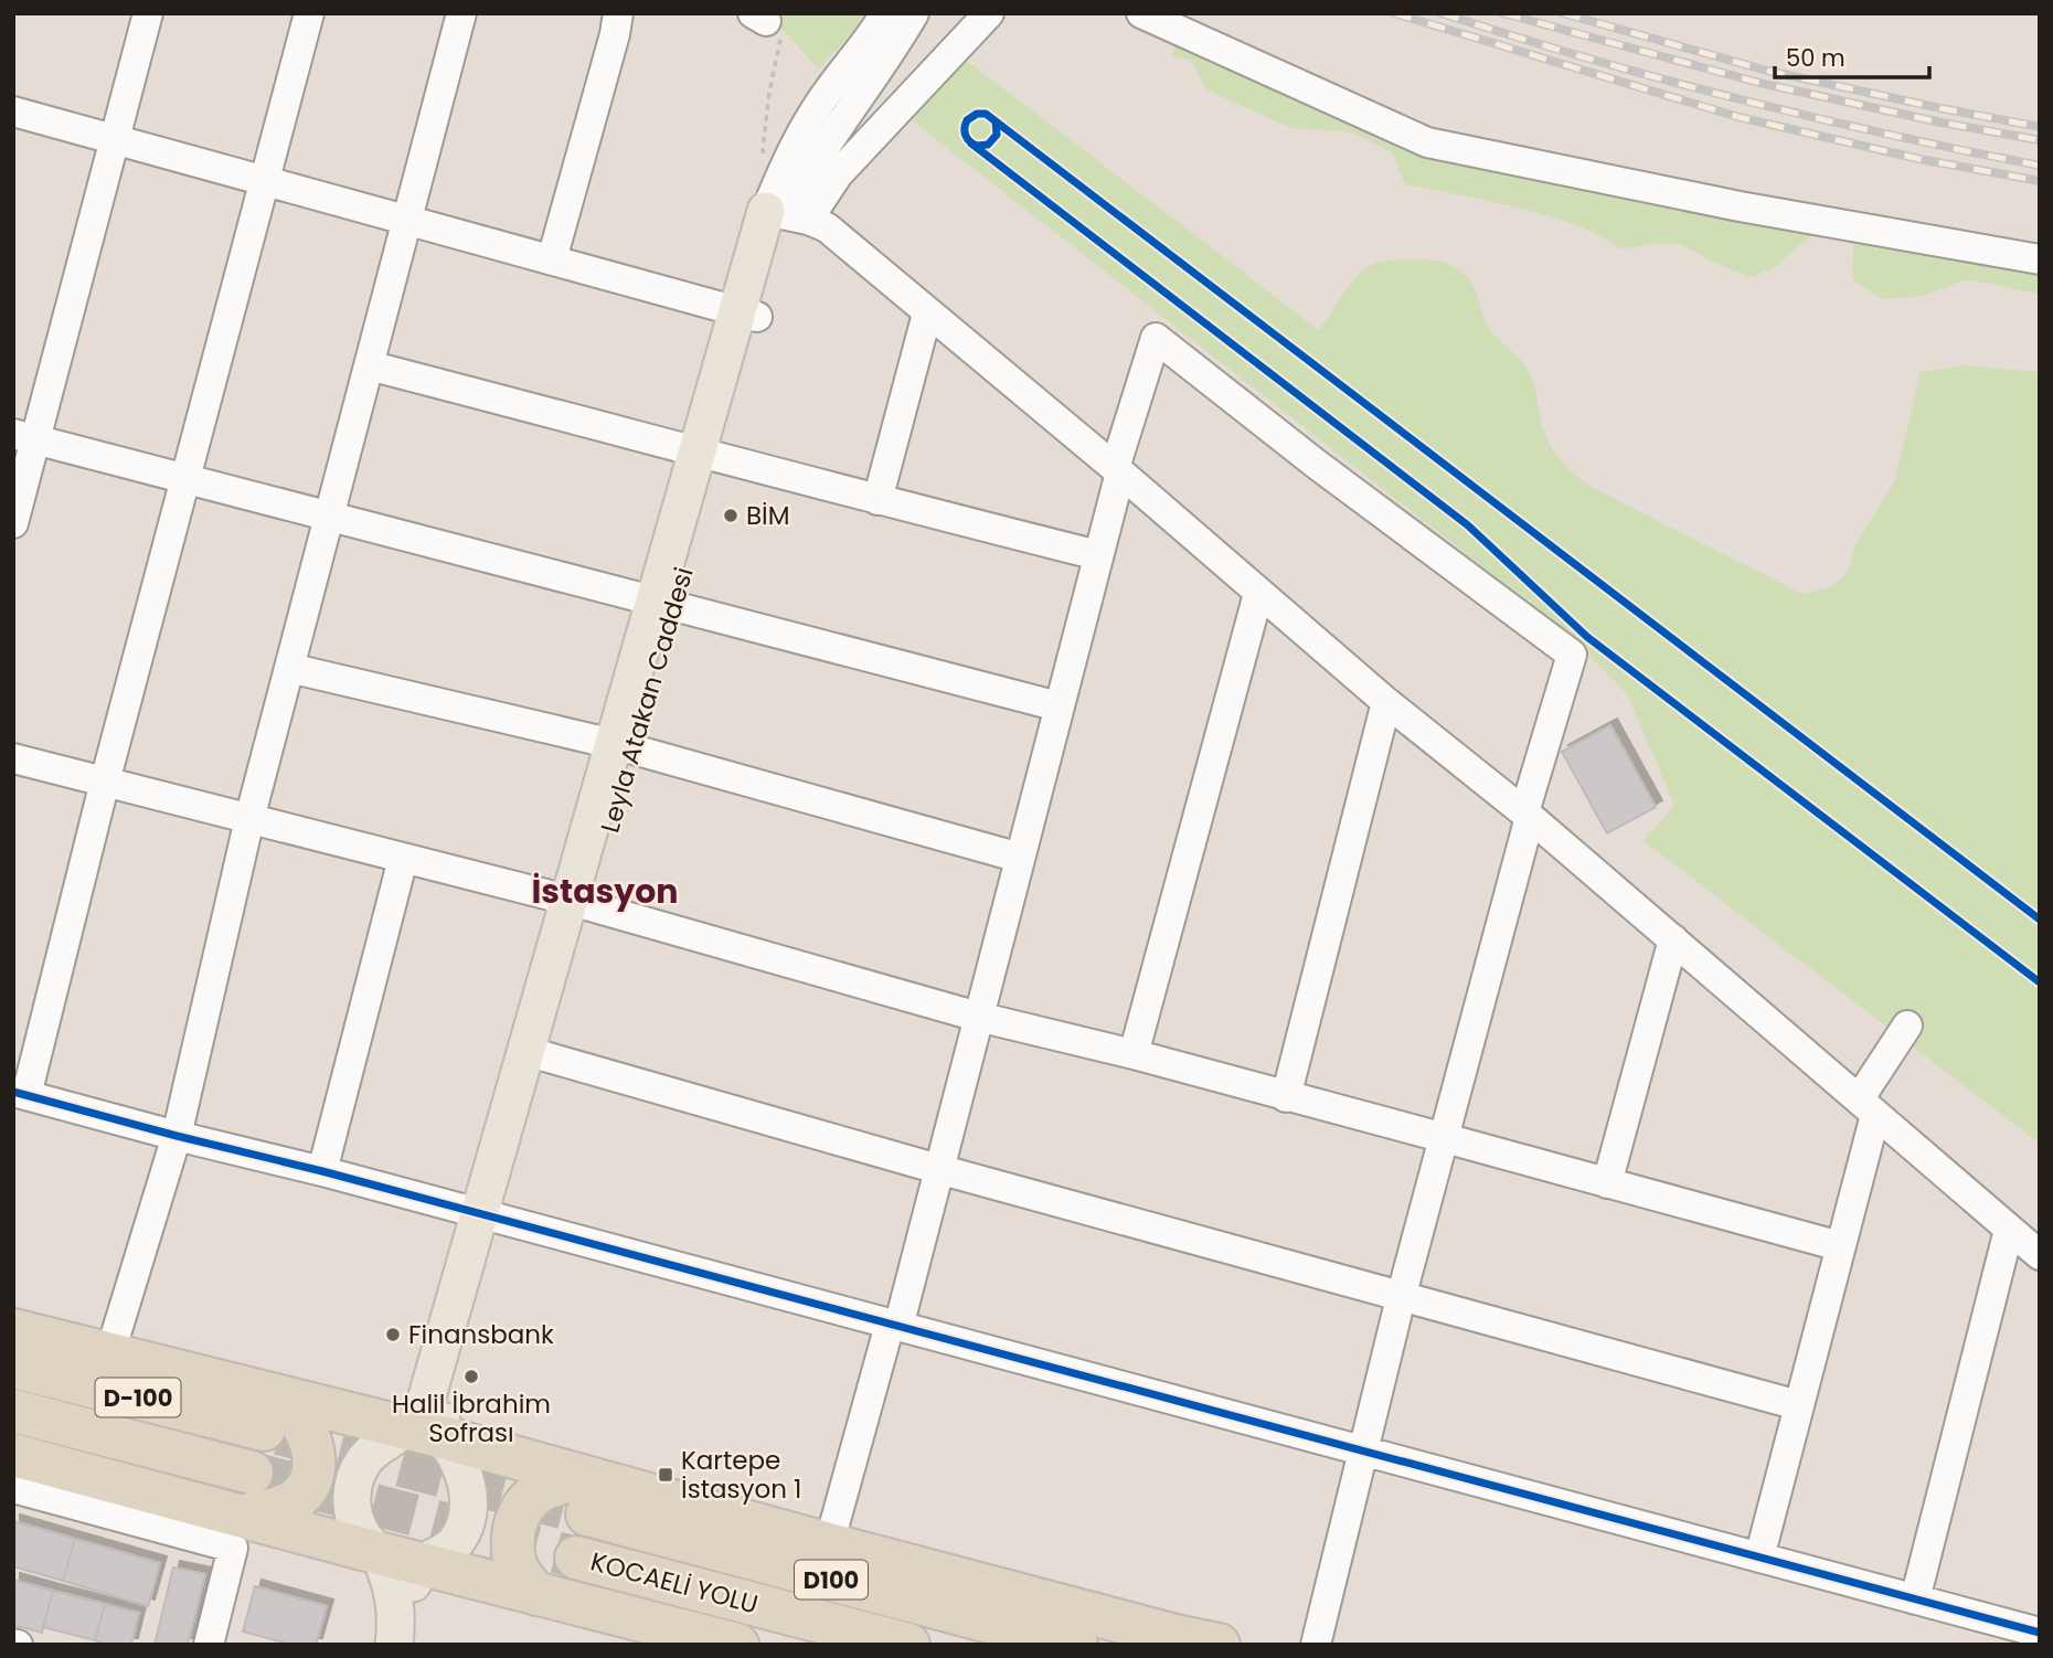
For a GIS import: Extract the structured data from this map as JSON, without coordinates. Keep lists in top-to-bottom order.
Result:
{
  "streets": {
    "highway": ["D-100", "D100", "KOCAELİ YOLU"],
    "main road": ["Leyla Atakan Caddesi"]
  },
  "districts": ["İstasyon"],
  "places": {
    "other": ["BİM", "Finansbank", "Halil İbrahim Sofrası"],
    "transit": ["Kartepe İstasyon 1"]
  },
  "scale_bar": "50 m"
}
